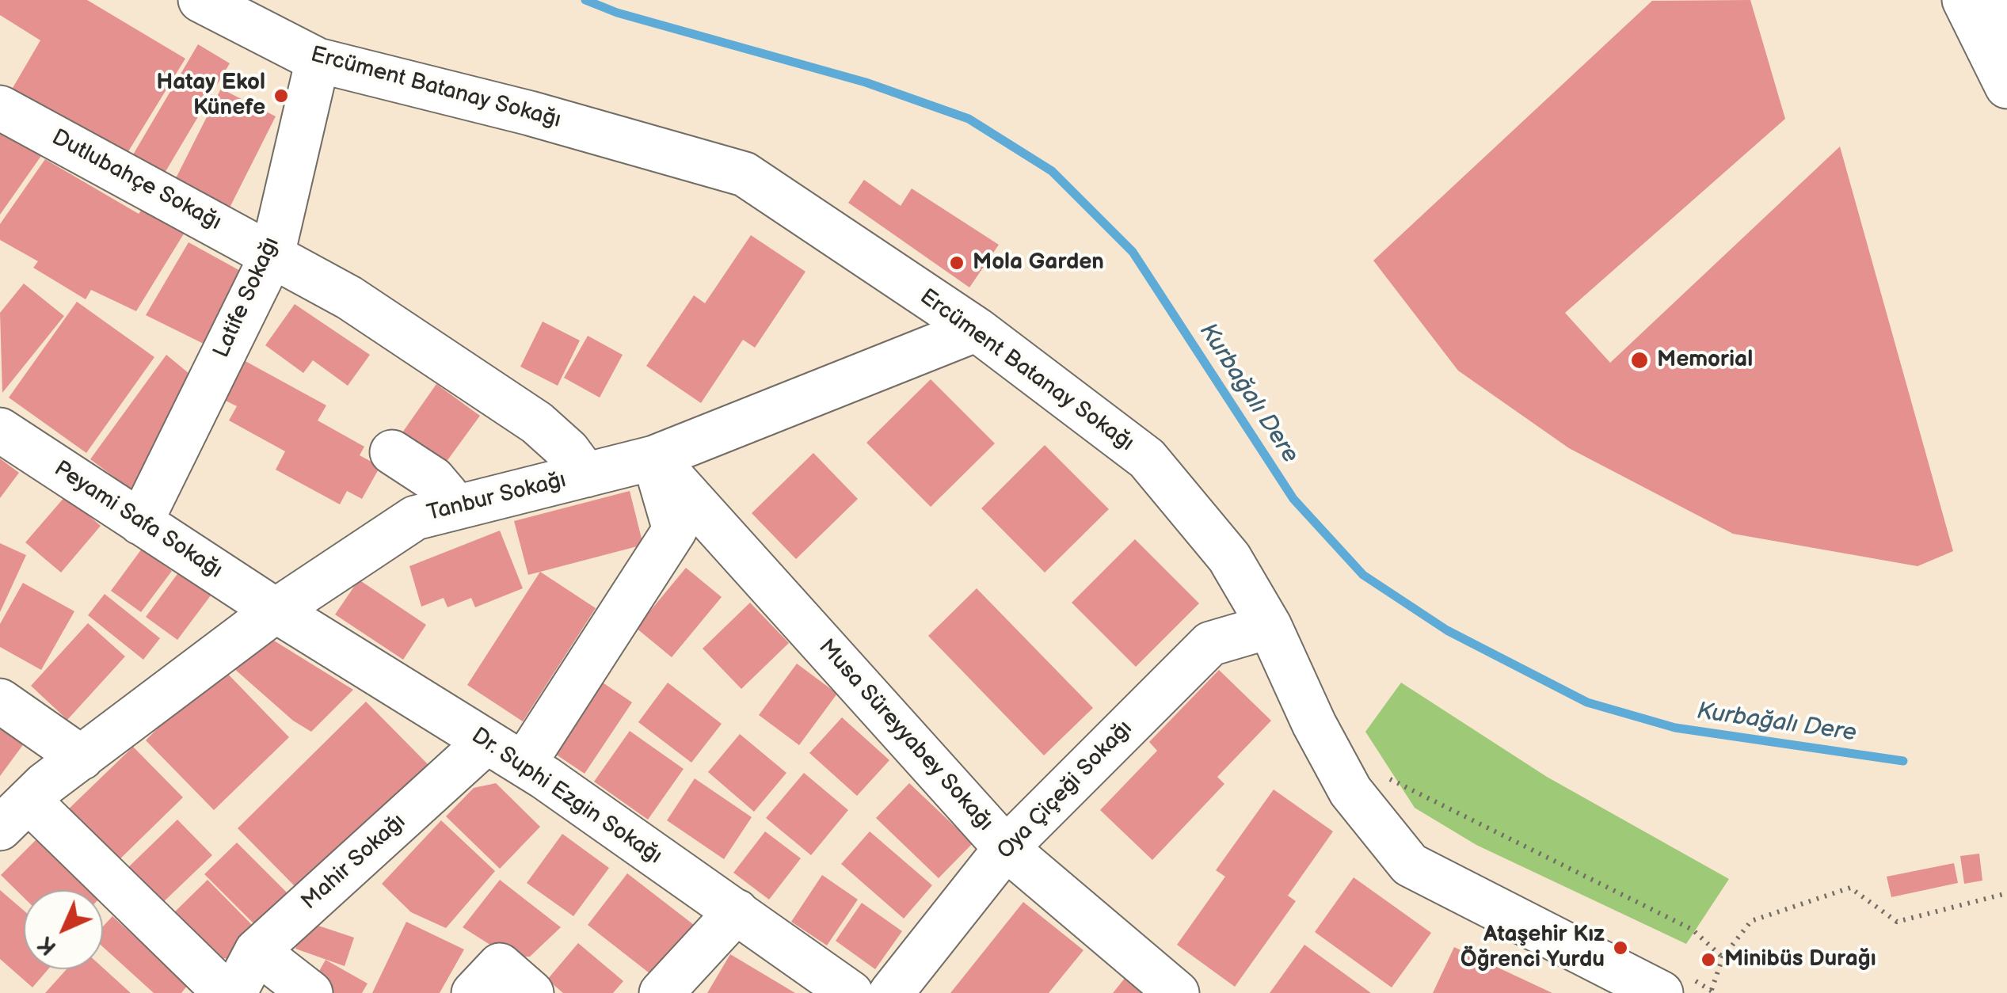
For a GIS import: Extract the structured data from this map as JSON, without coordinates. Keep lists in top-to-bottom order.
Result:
{
  "streets": {
    "main road": [
      "Ercüment Batanay Sokağı",
      "Dutlubahçe Sokağı",
      "Latife Sokağı",
      "Tanbur Sokağı",
      "Peyami Safa Sokağı",
      "Musa Süreyyabey Sokağı",
      "Oya Çiçeği Sokağı",
      "Dr. Suphi Ezgin Sokağı",
      "Mahir Sokağı"
    ]
  },
  "crossings": [
    ["Ercüment Batanay Sokağı", "Latife Sokağı"],
    ["Ercüment Batanay Sokağı", "Tanbur Sokağı"],
    ["Ercüment Batanay Sokağı", "Oya Çiçeği Sokağı"],
    ["Dutlubahçe Sokağı", "Latife Sokağı"],
    ["Dutlubahçe Sokağı", "Tanbur Sokağı"],
    ["Latife Sokağı", "Peyami Safa Sokağı"],
    ["Tanbur Sokağı", "Peyami Safa Sokağı"],
    ["Tanbur Sokağı", "Musa Süreyyabey Sokağı"],
    ["Tanbur Sokağı", "Dr. Suphi Ezgin Sokağı"],
    ["Peyami Safa Sokağı", "Dr. Suphi Ezgin Sokağı"],
    ["Musa Süreyyabey Sokağı", "Oya Çiçeği Sokağı"],
    ["Dr. Suphi Ezgin Sokağı", "Mahir Sokağı"]
  ],
  "water": ["Kurbağalı Dere"],
  "places": [
    "Hatay Ekol Künefe",
    "Mola Garden",
    "Memorial",
    "Ataşehi̇r Kız Öğrenci̇ Yurdu",
    "Minibüs Durağı"
  ],
  "north": "bottom left"
}
